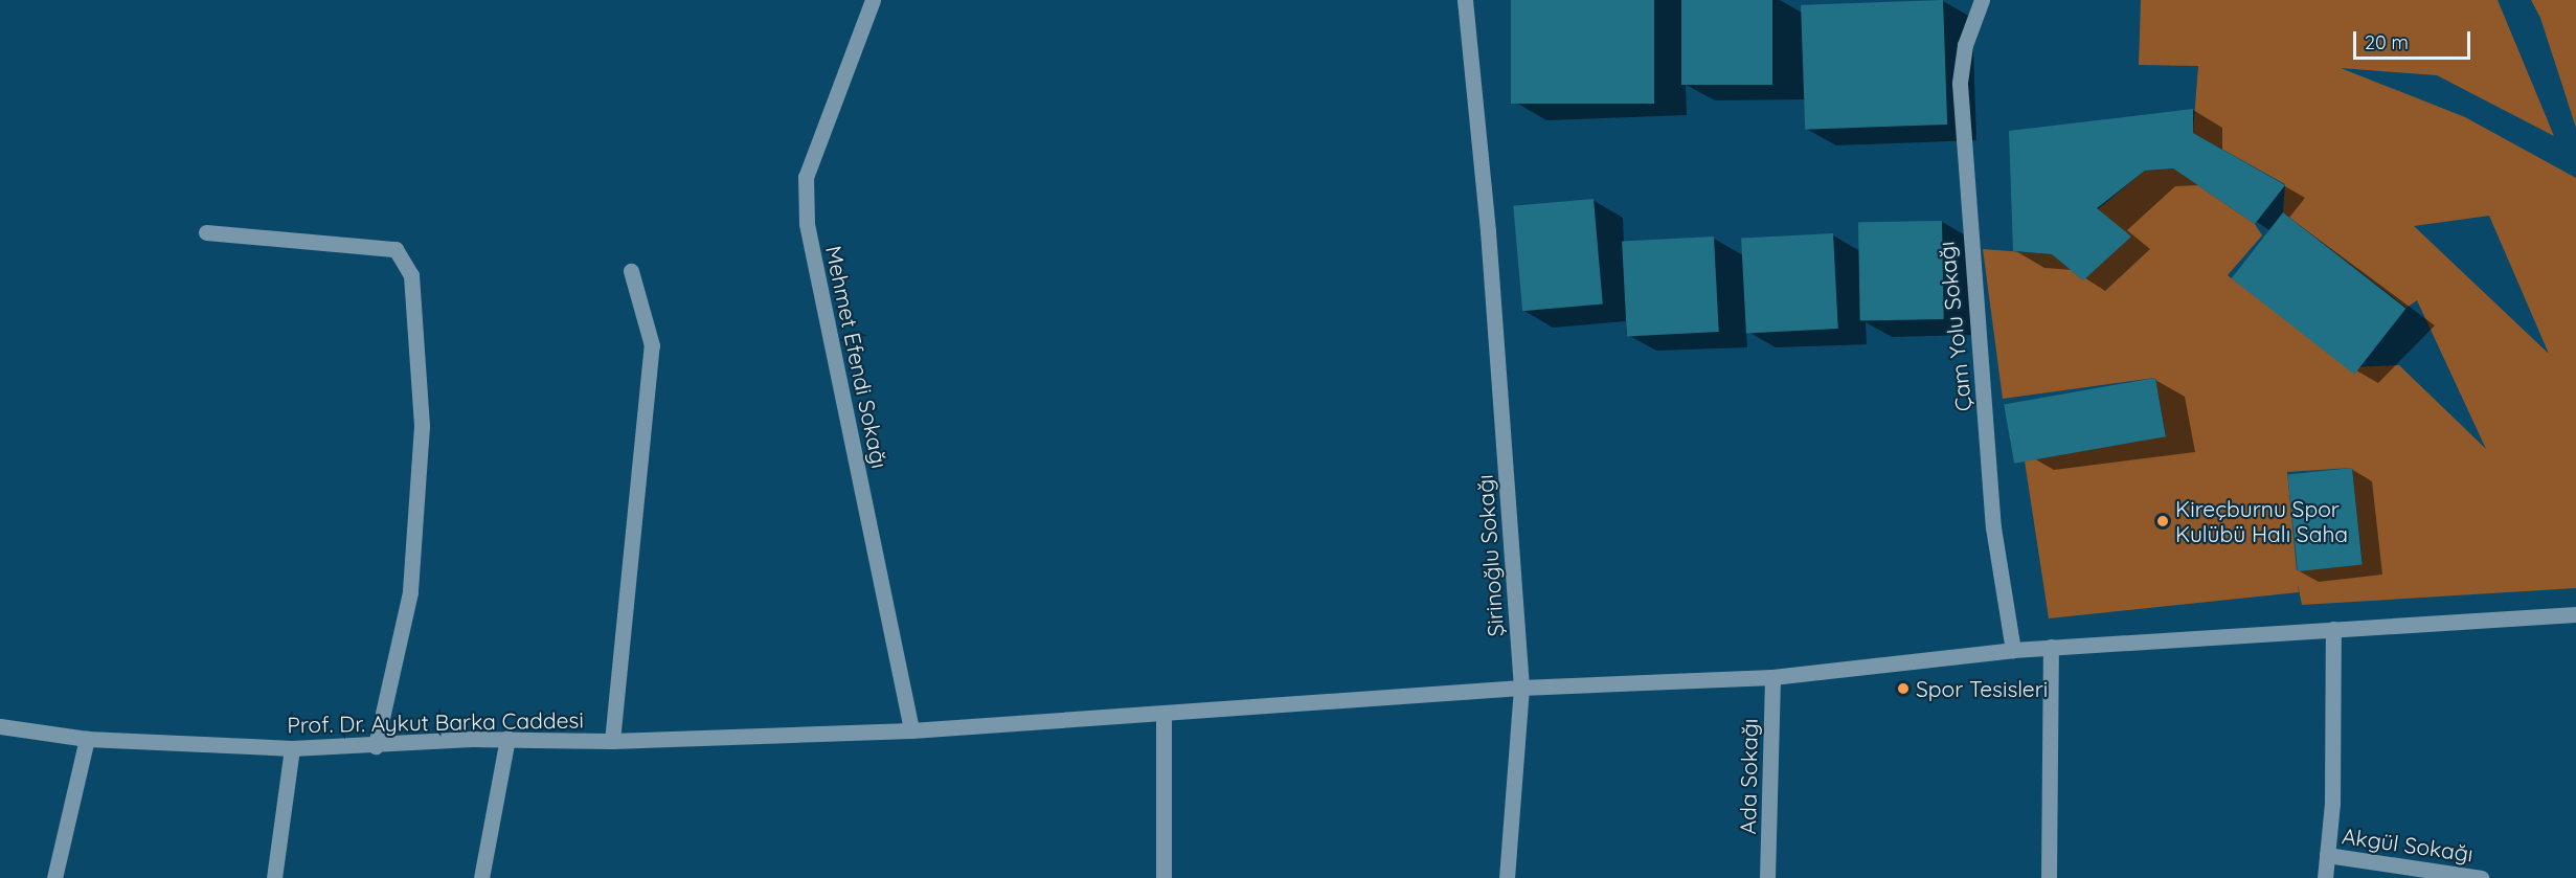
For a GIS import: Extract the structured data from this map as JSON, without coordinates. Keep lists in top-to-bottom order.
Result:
{
  "streets": {
    "street": [
      "Çam Yolu Sokağı",
      "Mehmet Efendi Sokağı",
      "Şirinoğlu Sokağı",
      "Prof. Dr. Aykut Barka Caddesi",
      "Ada Sokağı",
      "Akgül Sokağı"
    ]
  },
  "crossings": [
    ["Çam Yolu Sokağı", "Prof. Dr. Aykut Barka Caddesi"],
    ["Mehmet Efendi Sokağı", "Prof. Dr. Aykut Barka Caddesi"],
    ["Şirinoğlu Sokağı", "Prof. Dr. Aykut Barka Caddesi"],
    ["Prof. Dr. Aykut Barka Caddesi", "Ada Sokağı"]
  ],
  "places": ["Kireçburnu Spor Kulübü Halı Saha", "Spor Tesisleri"],
  "scale_bar": "20 m"
}
